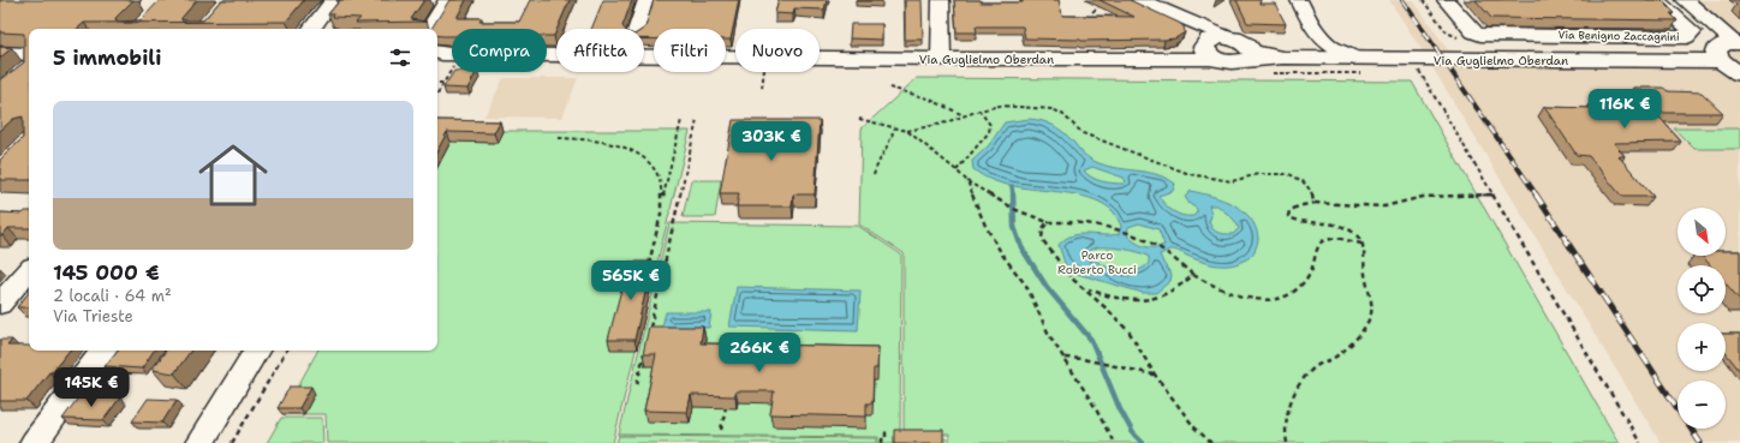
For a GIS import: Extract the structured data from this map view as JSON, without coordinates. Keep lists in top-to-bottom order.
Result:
{
  "streets": {
    "main road": ["Via Guglielmo Oberdan"],
    "street": ["Via Benigno Zaccagnini"]
  },
  "crossings": [
    ["Via Benigno Zaccagnini", "Via Guglielmo Oberdan"]
  ],
  "parks": ["Parco Roberto Bucci"],
  "north": "bottom right",
  "page": {
    "chip": [
      "Compra",
      "Affitta",
      "Filtri",
      "Nuovo"
    ],
    "heading": "5 immobili",
    "list": [
      {
        "name": "145 000 €",
        "note": "2 locali · 64 m² · Via Trieste"
      }
    ],
    "price": [
      "116K €",
      "303K €",
      "565K €",
      "266K €",
      "145K €"
    ],
    "map_buttons": ["+", "−"]
  }
}
